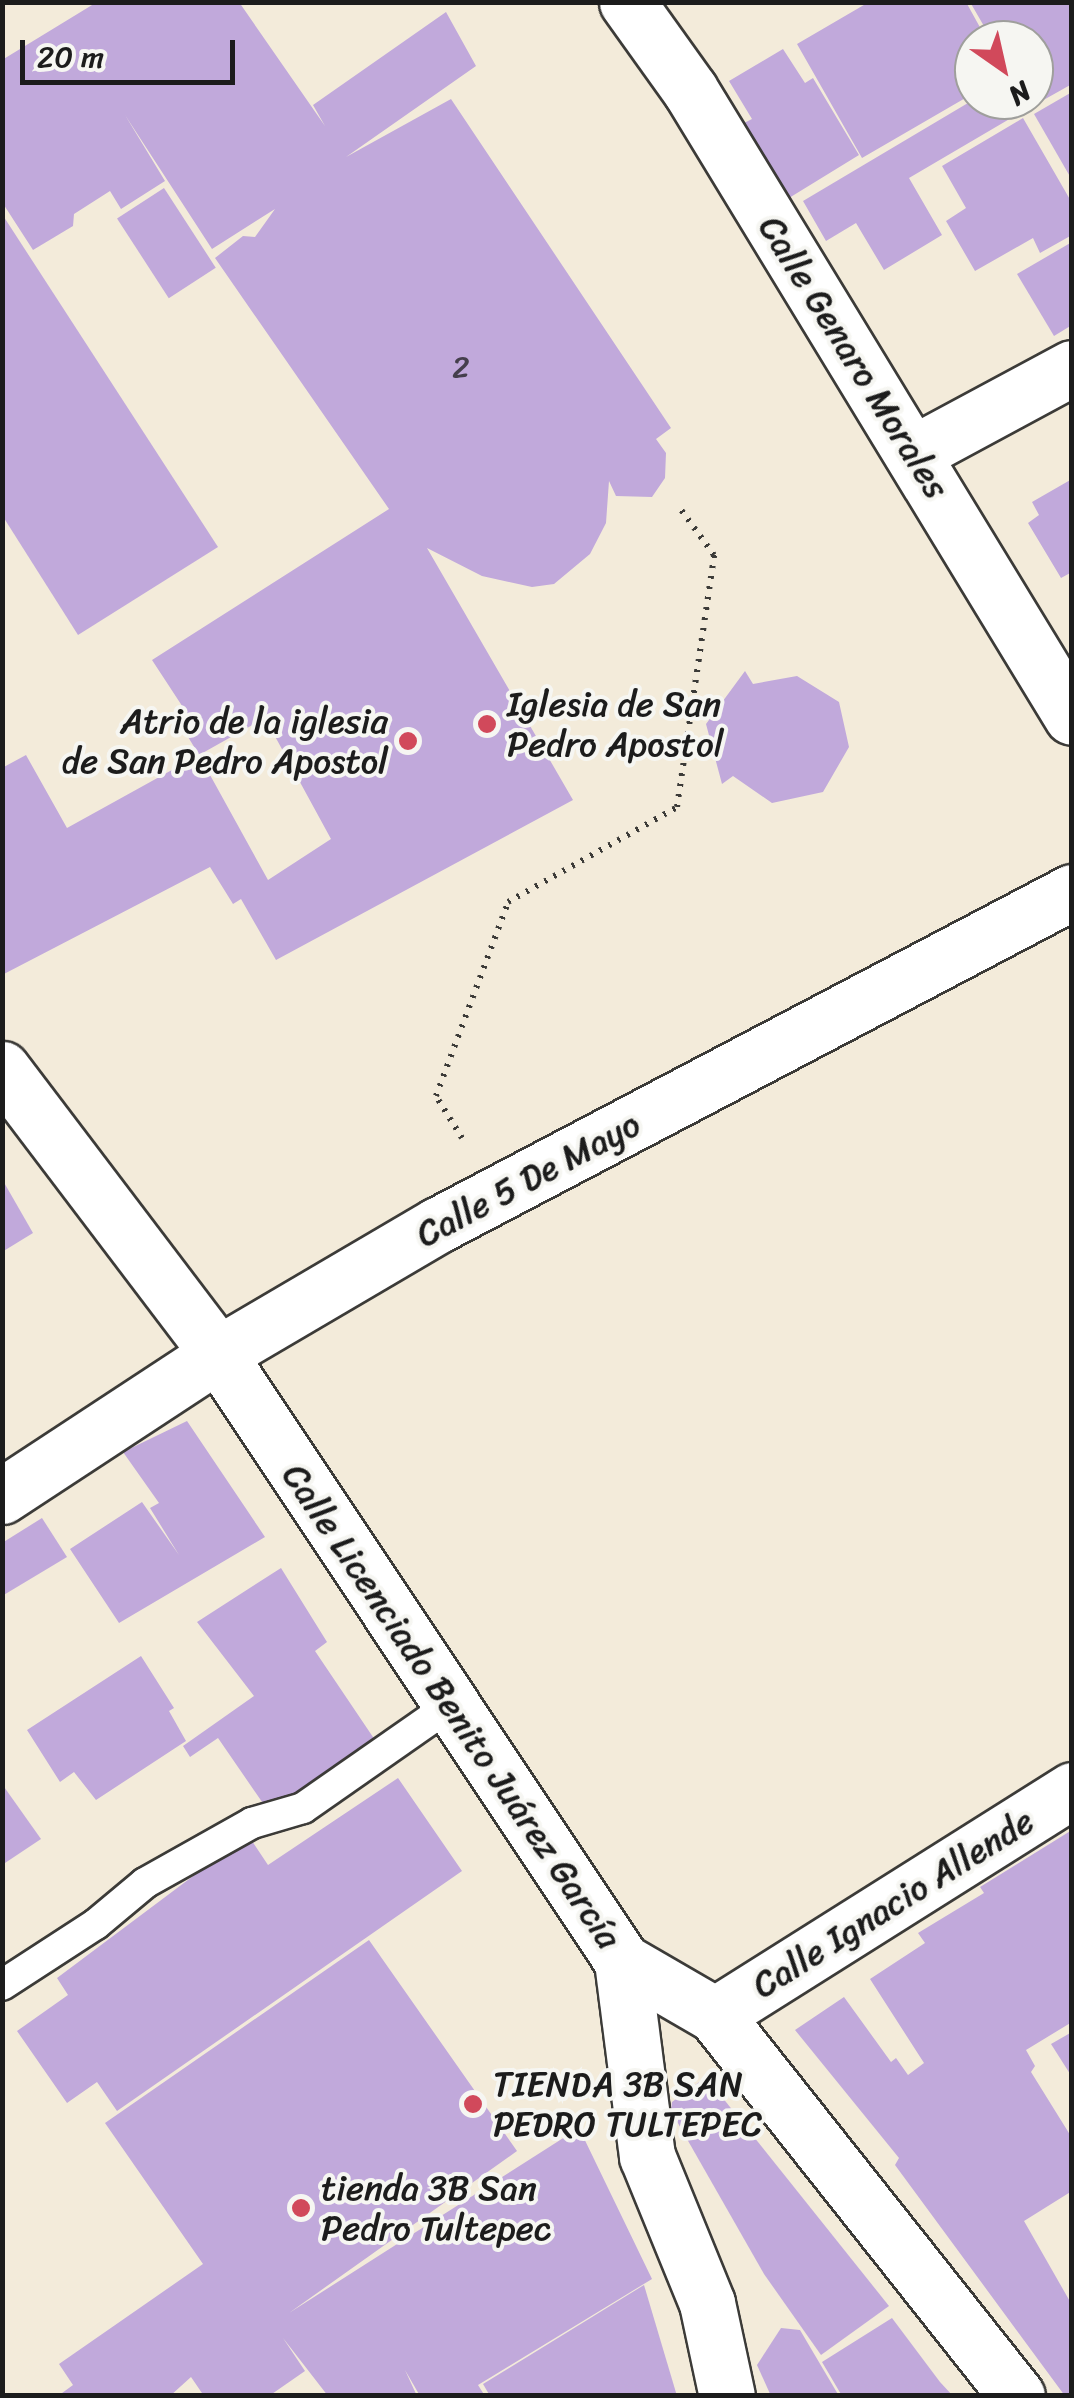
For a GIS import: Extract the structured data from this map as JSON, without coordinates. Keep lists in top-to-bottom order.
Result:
{
  "streets": {
    "street": [
      "Calle Genaro Morales",
      "Calle 5 De Mayo",
      "Calle Licenciado Benito Juárez García",
      "Calle Ignacio Allende"
    ]
  },
  "crossings": [
    ["Calle 5 De Mayo", "Calle Licenciado Benito Juárez García"],
    ["Calle Licenciado Benito Juárez García", "Calle Ignacio Allende"]
  ],
  "places": [
    "Iglesia de San Pedro Apostol",
    "Atrio de la iglesia de San Pedro Apostol",
    "TIENDA 3B SAN PEDRO TULTEPEC",
    "tienda 3B San Pedro Tultepec"
  ],
  "house_numbers": ["2"],
  "scale_bar": "20 m",
  "north": "bottom right"
}
